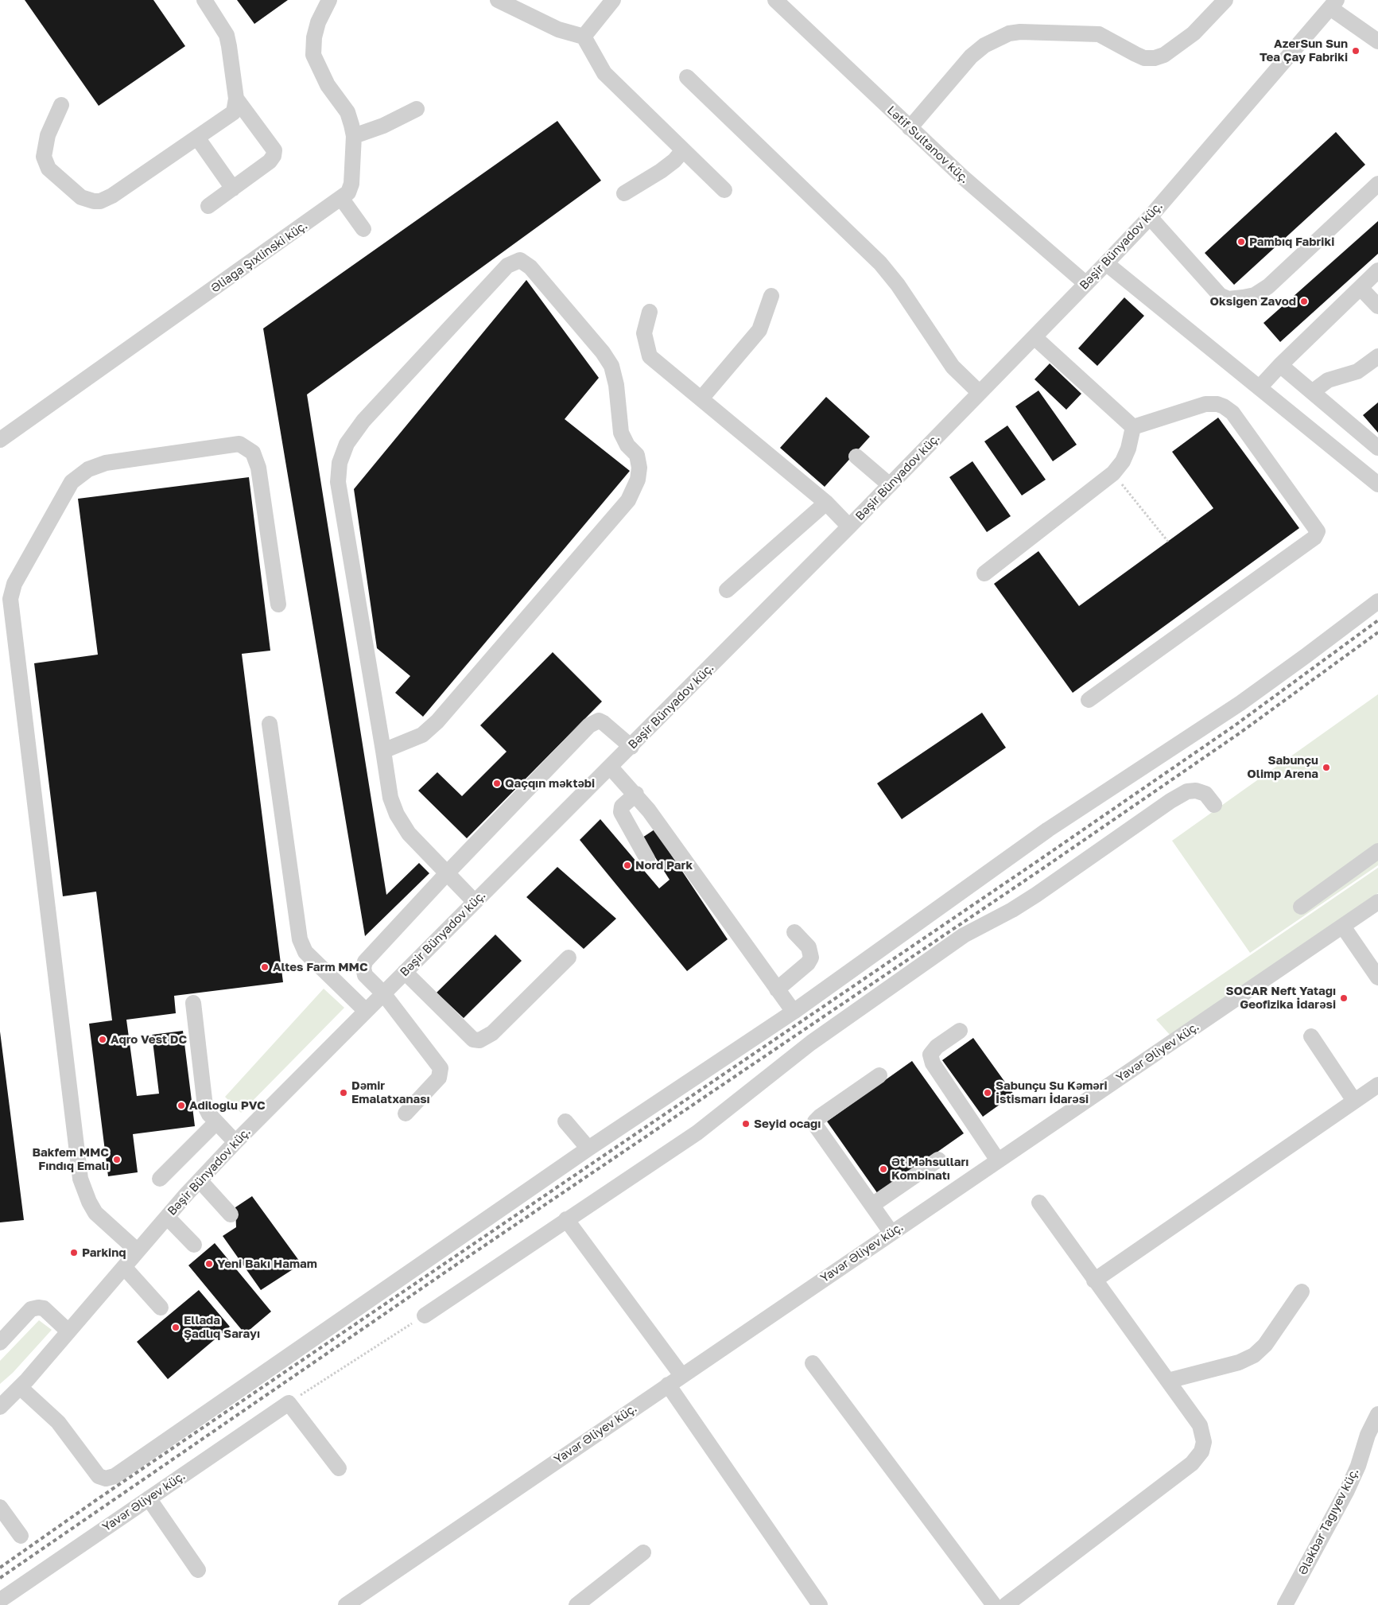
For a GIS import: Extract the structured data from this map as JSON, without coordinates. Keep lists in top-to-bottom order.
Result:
{
  "streets": {
    "street": [
      "Lətif Sultanov küç.",
      "Bəşir Bünyadov küç.",
      "Əliağa Şıxlinski küç.",
      "Yavər Əliyev küç.",
      "Ələkbər Tağıyev küç."
    ]
  },
  "crossings": [
    ["Lətif Sultanov küç.", "Bəşir Bünyadov küç."]
  ],
  "places": [
    "AzerSun Sun Tea Çay Fabriki",
    "Pambıq Fabriki",
    "Oksigen Zavod",
    "Sabunçu Olimp Arena",
    "Qaçqın məktəbi",
    "Nord Park",
    "Altes Farm MMC",
    "SOCAR Neft Yatağı Geofizika İdarəsi",
    "Aqro Vest DC",
    "Dəmir Emalatxanası",
    "Sabunçu Su Kəməri İstismarı İdarəsi",
    "Adiloğlu PVC",
    "Seyid ocağı",
    "Bakfem MMC Fındıq Emalı",
    "Ət Məhsulları Kombinatı",
    "Parkinq",
    "Yeni Bakı Hamam",
    "Ellada Şadlıq Sarayı"
  ]
}
